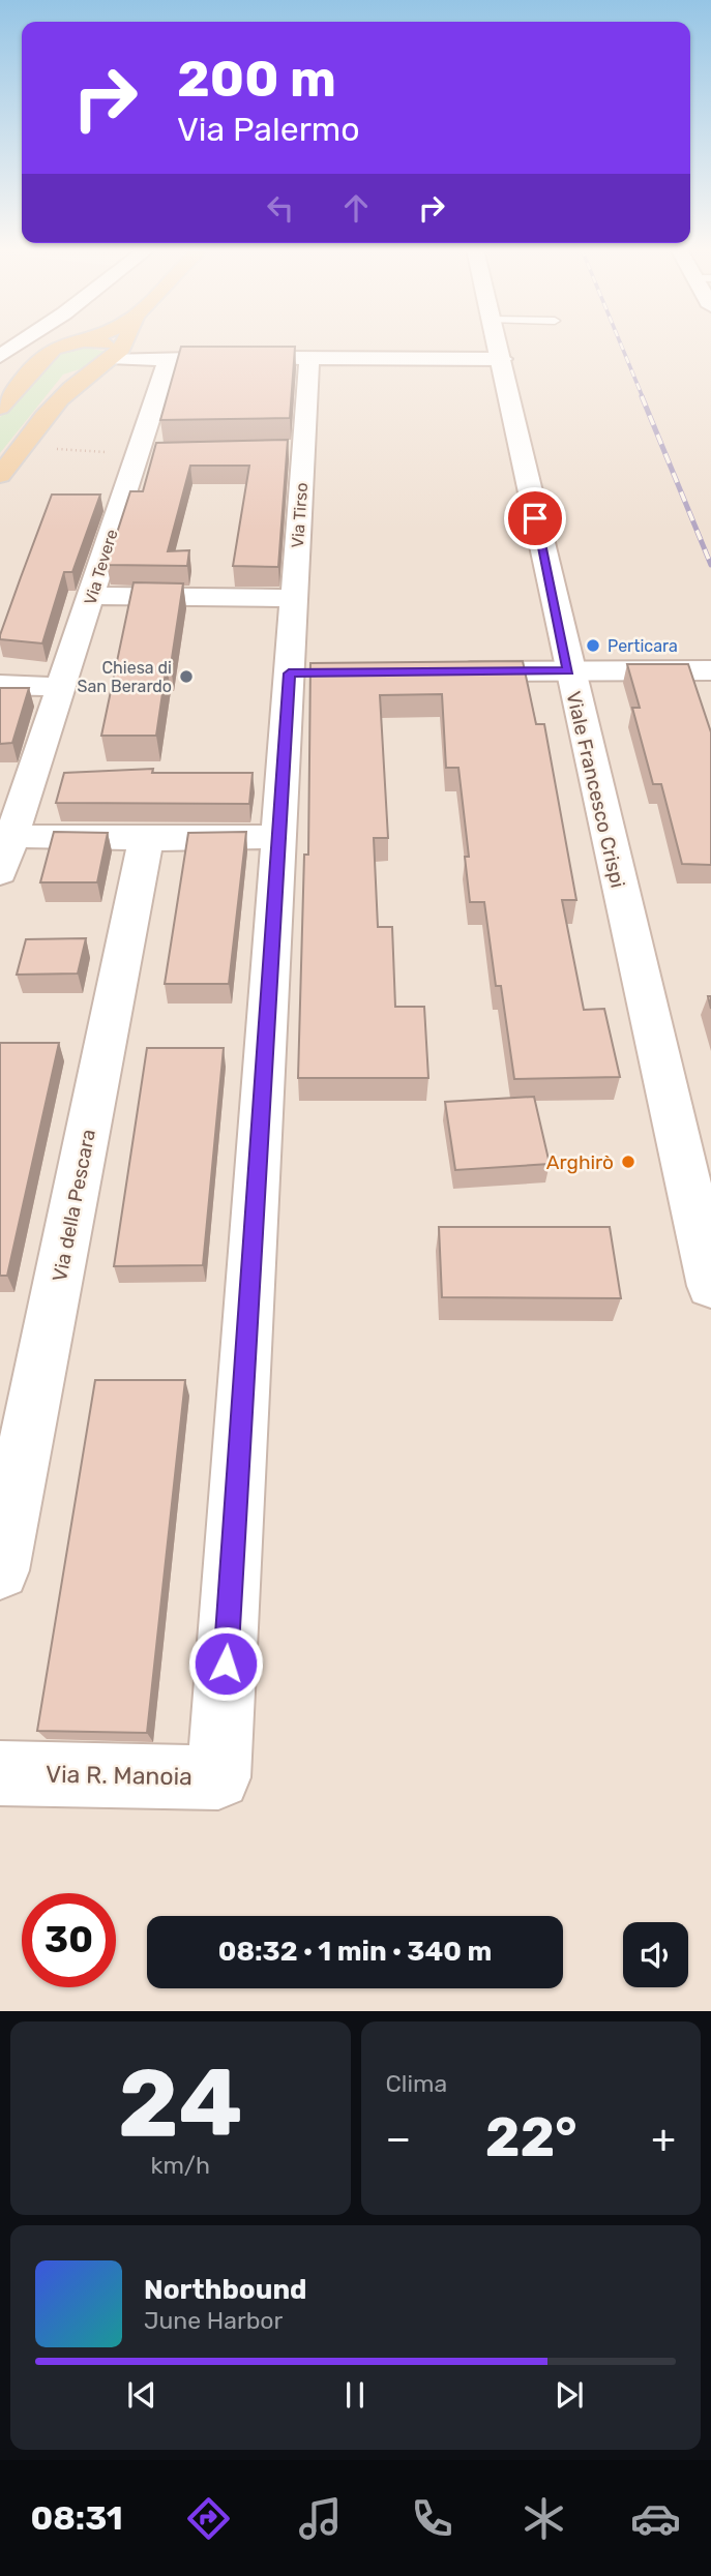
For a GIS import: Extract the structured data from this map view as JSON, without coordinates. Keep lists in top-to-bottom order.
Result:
{
  "streets": {
    "street": [
      "Via Tirso",
      "Via Tevere",
      "Viale Francesco Crispi",
      "Via della Pescara",
      "Via R. Manoia"
    ]
  },
  "crossings": [
    ["Via Tirso", "Via R. Manoia"]
  ],
  "places": ["Perticara", "Chiesa di San Berardo", "Arghirò"],
  "page": {
    "turn": ["200 m", "Via Palermo"],
    "limit": "30",
    "trip": "08:32 · 1 min · 340 m",
    "tile": [
      ["24", "km/h"],
      "Clima"
    ],
    "heat": ["−", "22°", "+"],
    "song": ["Northbound", "June Harbor"],
    "tabs": "08:31"
  }
}
